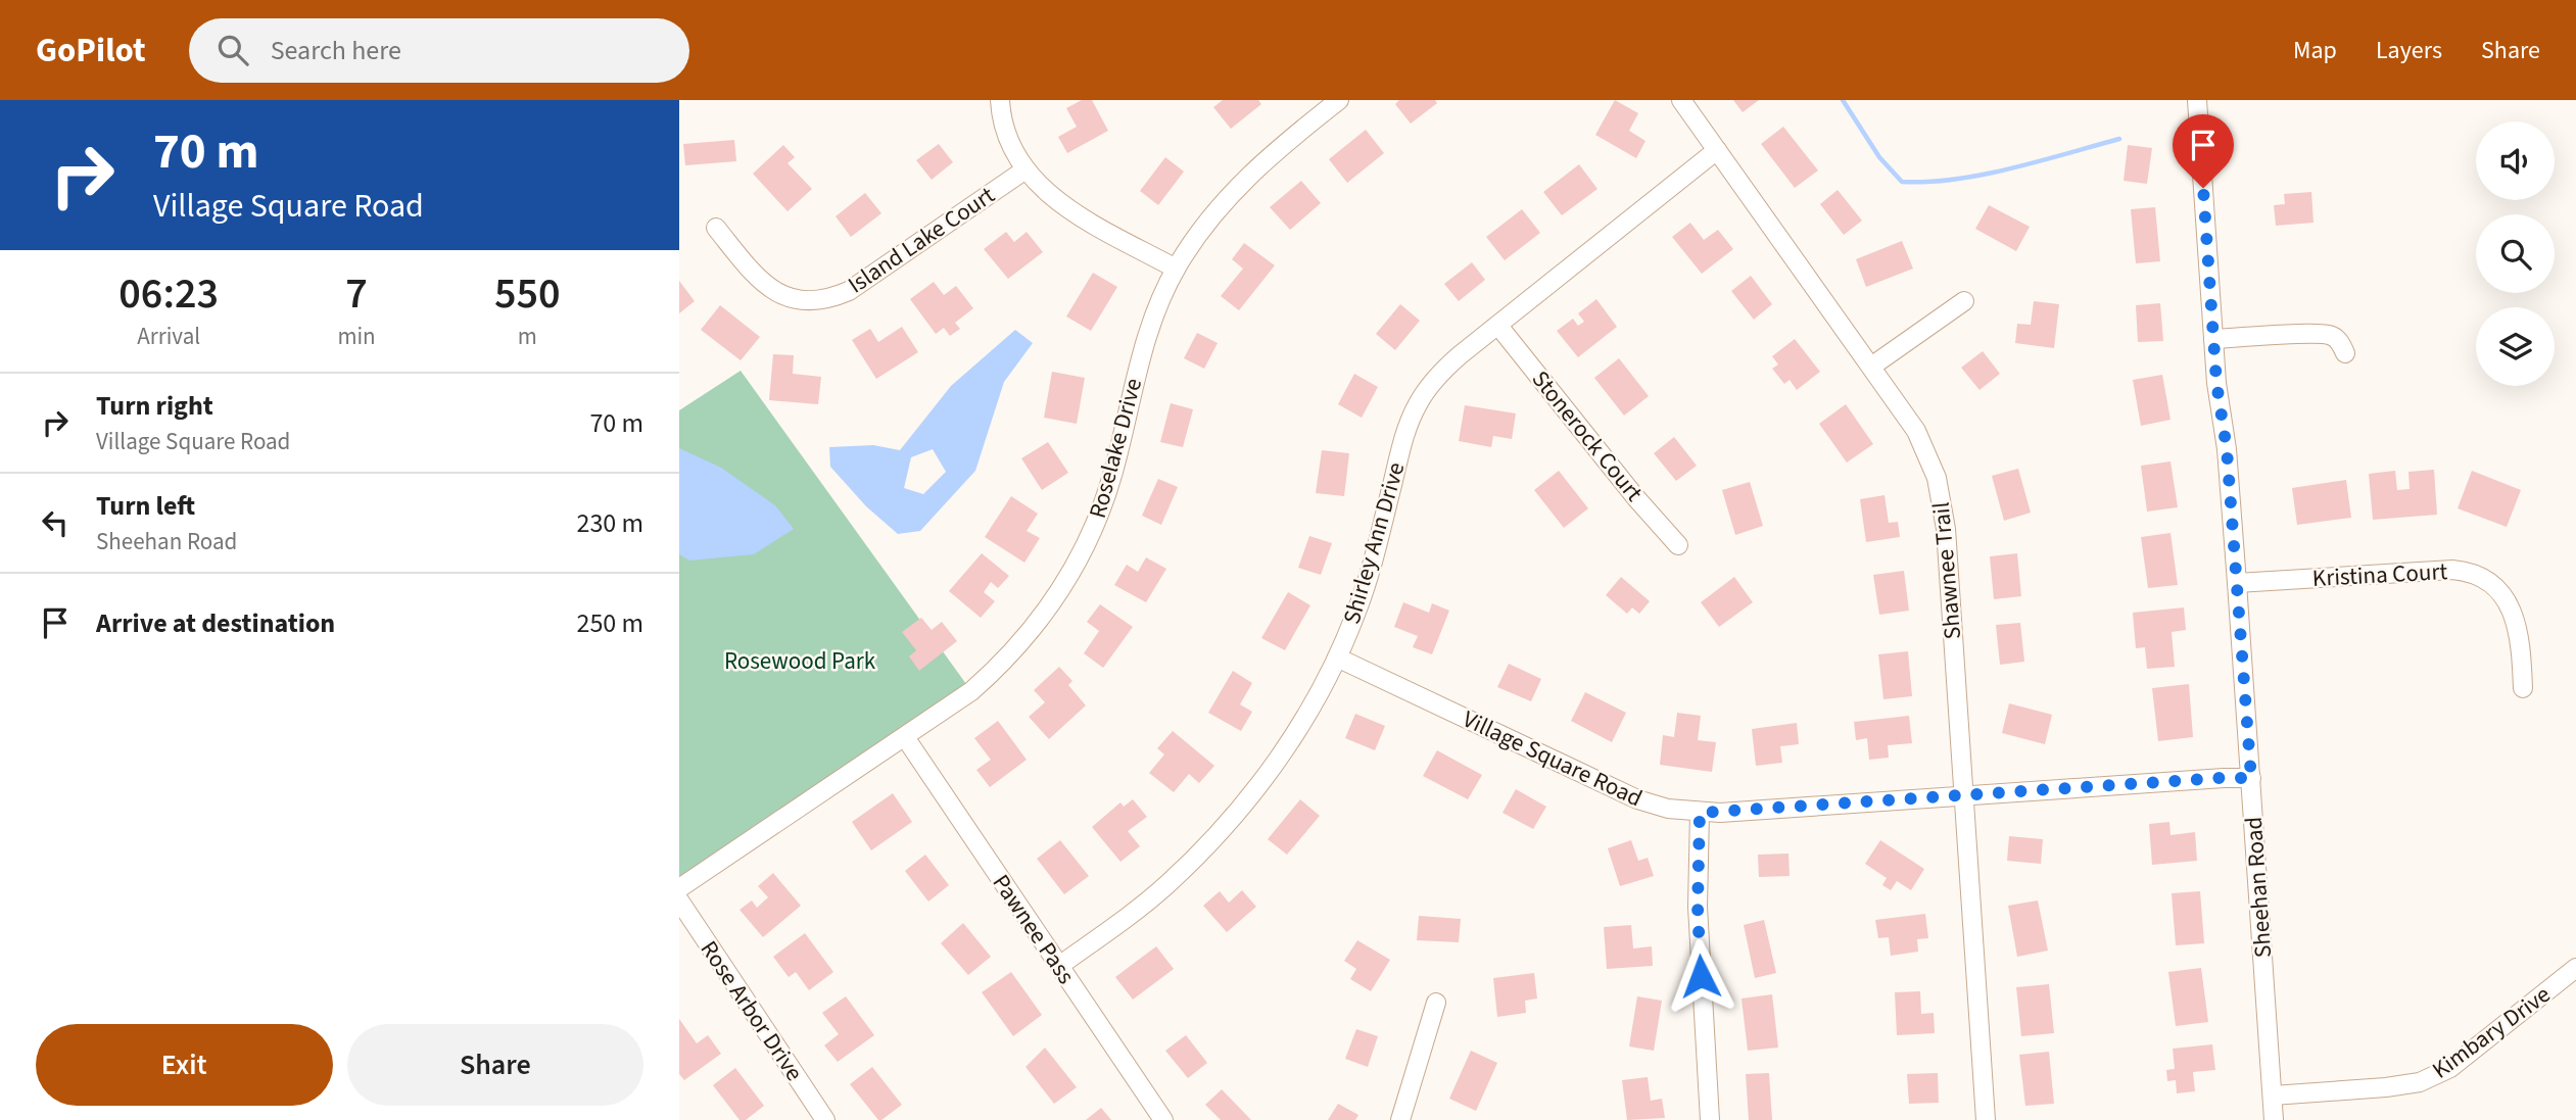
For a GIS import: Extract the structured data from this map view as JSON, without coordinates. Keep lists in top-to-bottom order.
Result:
{
  "streets": {
    "street": [
      "Island Lake Court",
      "Stonerock Court",
      "Roselake Drive",
      "Shirley Ann Drive",
      "Shawnee Trail",
      "Kristina Court",
      "Village Square Road",
      "Sheehan Road",
      "Pawnee Pass",
      "Rose Arbor Drive",
      "Kimbary Drive"
    ]
  },
  "crossings": [
    ["Stonerock Court", "Shirley Ann Drive"],
    ["Roselake Drive", "Pawnee Pass"],
    ["Shirley Ann Drive", "Shawnee Trail"],
    ["Shirley Ann Drive", "Village Square Road"],
    ["Shirley Ann Drive", "Pawnee Pass"],
    ["Shawnee Trail", "Village Square Road"],
    ["Kristina Court", "Sheehan Road"],
    ["Village Square Road", "Sheehan Road"],
    ["Sheehan Road", "Kimbary Drive"]
  ],
  "parks": ["Rosewood Park"],
  "page": {
    "header": "GoPilot",
    "search": "Search here",
    "nav": ["Map", "Layers", "Share"],
    "turn": ["70 m", "Village Square Road"],
    "eta": [
      "06:23",
      "Arrival",
      "7",
      "min",
      "550",
      "m"
    ],
    "list": [
      {
        "name": "Turn right",
        "note": "Village Square Road",
        "value": "70 m"
      },
      {
        "name": "Turn left",
        "note": "Sheehan Road",
        "value": "230 m"
      },
      {
        "name": "Arrive at destination",
        "value": "250 m"
      }
    ],
    "buttons": ["Exit", "Share"]
  }
}
